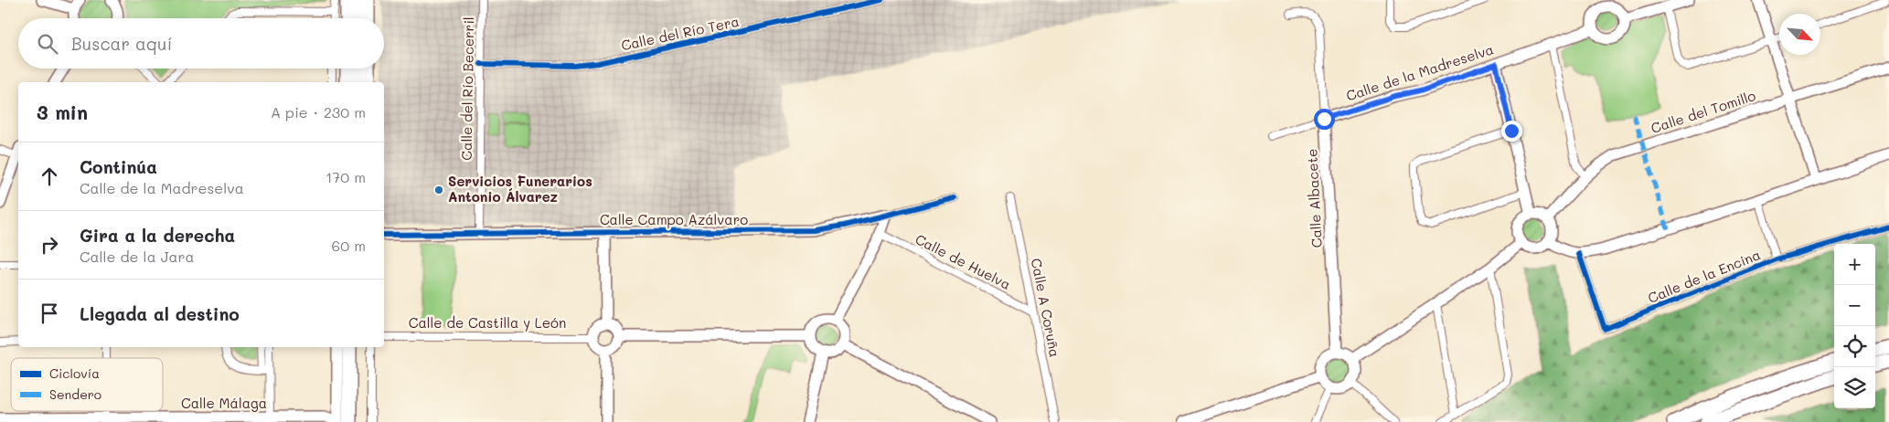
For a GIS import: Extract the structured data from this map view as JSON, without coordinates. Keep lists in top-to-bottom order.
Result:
{
  "streets": {
    "street": [
      "Calle del Río Tera",
      "Calle de la Madreselva",
      "Calle del Río Becerril",
      "Calle del Tomillo",
      "Calle Albacete",
      "Calle Campo Azálvaro",
      "Calle de Huelva",
      "Calle de la Encina",
      "Calle A Coruña",
      "Calle de Castilla y León",
      "Calle Málaga"
    ]
  },
  "crossings": [
    ["Calle del Río Tera", "Calle del Río Becerril"],
    ["Calle de la Madreselva", "Calle Albacete"],
    ["Calle del Río Becerril", "Calle Campo Azálvaro"],
    ["Calle de Huelva", "Calle A Coruña"]
  ],
  "places": ["Servicios Funerarios Antonio Álvarez"],
  "legend": ["Ciclovía", "Sendero"],
  "north": "bottom right",
  "page": {
    "search": "Buscar aquí",
    "heading": ["3 min", "A pie · 230 m"],
    "list": [
      ["Continúa", "Calle de la Madreselva", "170 m"],
      ["Gira a la derecha", "Calle de la Jara", "60 m"],
      "Llegada al destino"
    ],
    "map_buttons": ["+", "−"]
  }
}
